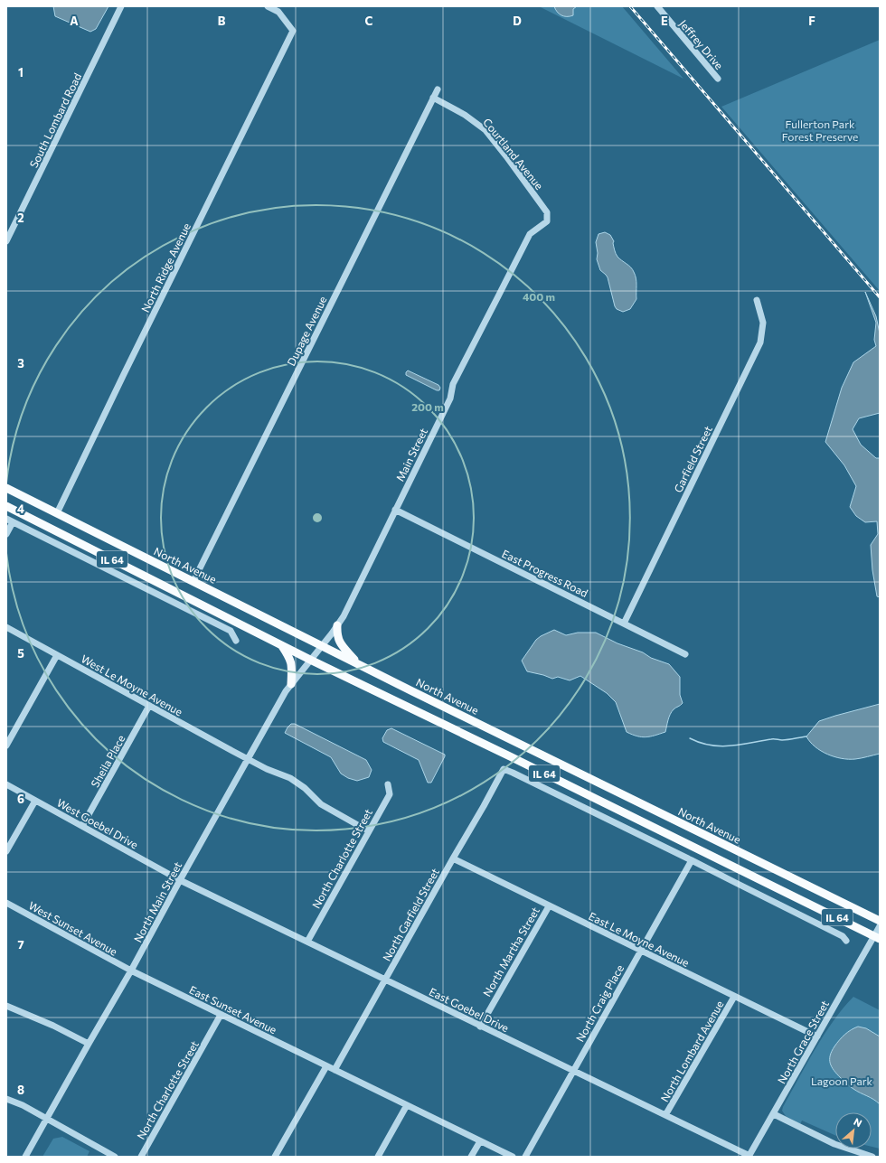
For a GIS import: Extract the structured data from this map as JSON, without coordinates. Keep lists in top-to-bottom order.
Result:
{
  "streets": {
    "main road": ["IL 64", "North Avenue"],
    "street": [
      "Jeffrey Drive",
      "South Lombard Road",
      "Courtland Avenue",
      "North Ridge Avenue",
      "Dupage Avenue",
      "Main Street",
      "Garfield Street",
      "East Progress Road",
      "West Le Moyne Avenue",
      "Sheila Place",
      "West Goebel Drive",
      "North Charlotte Street",
      "North Main Street",
      "North Garfield Street",
      "West Sunset Avenue",
      "East Le Moyne Avenue",
      "North Martha Street",
      "North Craig Place",
      "East Sunset Avenue",
      "East Goebel Drive",
      "North Grace Street",
      "North Lombard Avenue"
    ]
  },
  "crossings": [
    ["Courtland Avenue", "Dupage Avenue"],
    ["Courtland Avenue", "Main Street"],
    ["North Ridge Avenue", "North Avenue"],
    ["Dupage Avenue", "North Avenue"],
    ["Main Street", "IL 64"],
    ["Main Street", "North Avenue"],
    ["Main Street", "East Progress Road"],
    ["Main Street", "North Main Street"],
    ["Garfield Street", "East Progress Road"],
    ["IL 64", "North Main Street"],
    ["IL 64", "North Grace Street"],
    ["West Le Moyne Avenue", "Sheila Place"],
    ["West Le Moyne Avenue", "North Main Street"],
    ["Sheila Place", "West Goebel Drive"],
    ["West Goebel Drive", "North Main Street"],
    ["West Goebel Drive", "East Goebel Drive"],
    ["North Charlotte Street", "East Sunset Avenue"],
    ["North Charlotte Street", "East Goebel Drive"],
    ["North Main Street", "West Sunset Avenue"],
    ["North Main Street", "East Sunset Avenue"],
    ["North Main Street", "East Goebel Drive"],
    ["North Garfield Street", "East Le Moyne Avenue"],
    ["North Garfield Street", "North Craig Place"],
    ["North Garfield Street", "East Sunset Avenue"],
    ["North Garfield Street", "East Goebel Drive"],
    ["West Sunset Avenue", "East Sunset Avenue"],
    ["East Le Moyne Avenue", "North Martha Street"],
    ["East Le Moyne Avenue", "North Craig Place"],
    ["East Le Moyne Avenue", "North Grace Street"],
    ["East Le Moyne Avenue", "North Lombard Avenue"],
    ["North Martha Street", "East Goebel Drive"],
    ["North Craig Place", "East Goebel Drive"],
    ["East Goebel Drive", "North Grace Street"],
    ["East Goebel Drive", "North Lombard Avenue"]
  ],
  "parks": ["Fullerton Park Forest Preserve", "Lagoon Park"],
  "north": "top right",
  "grid": {
    "columns": [
      "A",
      "B",
      "C",
      "D",
      "E",
      "F"
    ],
    "rows": [
      "1",
      "2",
      "3",
      "4",
      "5",
      "6",
      "7",
      "8"
    ]
  },
  "rings": ["400 m", "200 m"]
}
